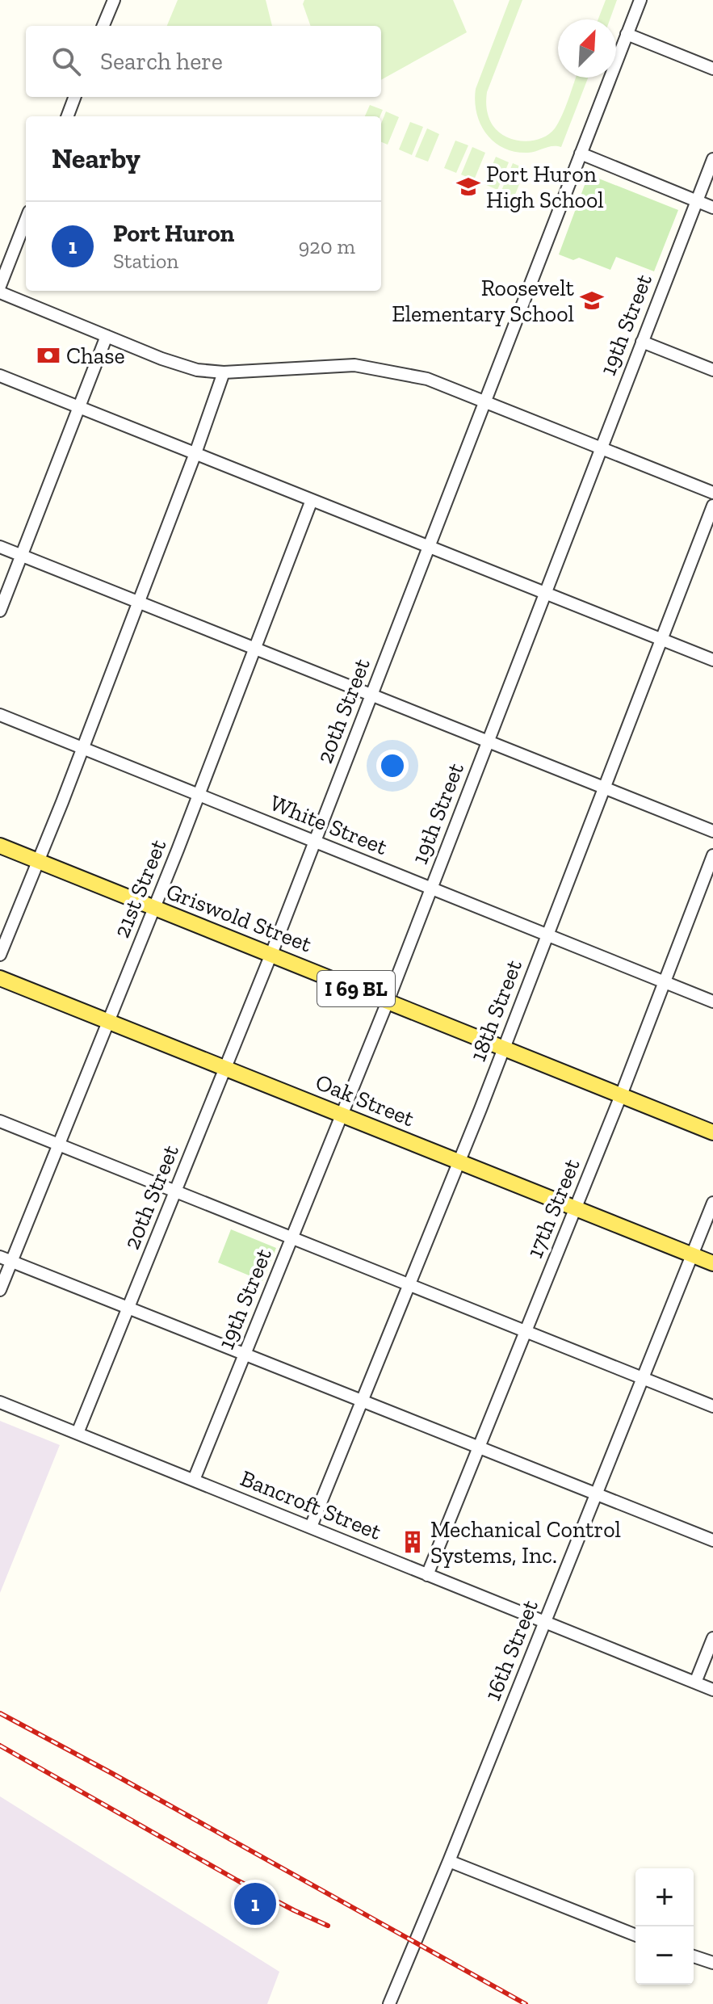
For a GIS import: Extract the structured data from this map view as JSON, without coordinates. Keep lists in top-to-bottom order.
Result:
{
  "streets": {
    "main road": ["Griswold Street", "I 69 BL", "Oak Street"],
    "street": [
      "19th Street",
      "20th Street",
      "White Street",
      "21st Street",
      "18th Street",
      "17th Street",
      "Bancroft Street",
      "16th Street"
    ]
  },
  "crossings": [
    ["19th Street", "White Street"],
    ["19th Street", "Griswold Street"],
    ["19th Street", "Oak Street"],
    ["19th Street", "Bancroft Street"],
    ["20th Street", "White Street"],
    ["20th Street", "Griswold Street"],
    ["20th Street", "Oak Street"],
    ["20th Street", "Bancroft Street"],
    ["White Street", "21st Street"],
    ["White Street", "18th Street"],
    ["White Street", "17th Street"],
    ["21st Street", "Griswold Street"],
    ["21st Street", "Oak Street"],
    ["Griswold Street", "18th Street"],
    ["Griswold Street", "17th Street"],
    ["18th Street", "Oak Street"],
    ["18th Street", "Bancroft Street"],
    ["Oak Street", "17th Street"],
    ["Oak Street", "16th Street"],
    ["17th Street", "Bancroft Street"],
    ["Bancroft Street", "16th Street"]
  ],
  "places": {
    "school or university": ["Port Huron High School", "Roosevelt Elementary School"],
    "bank": ["Chase"],
    "building": ["Mechanical Control Systems, Inc."]
  },
  "north": "top right",
  "page": {
    "search": "Search here",
    "heading": "Nearby",
    "list": [
      {
        "mark": "1",
        "name": "Port Huron",
        "note": "Station",
        "value": "920 m"
      }
    ],
    "map_buttons": ["+", "−"],
    "pins": "1"
  }
}
